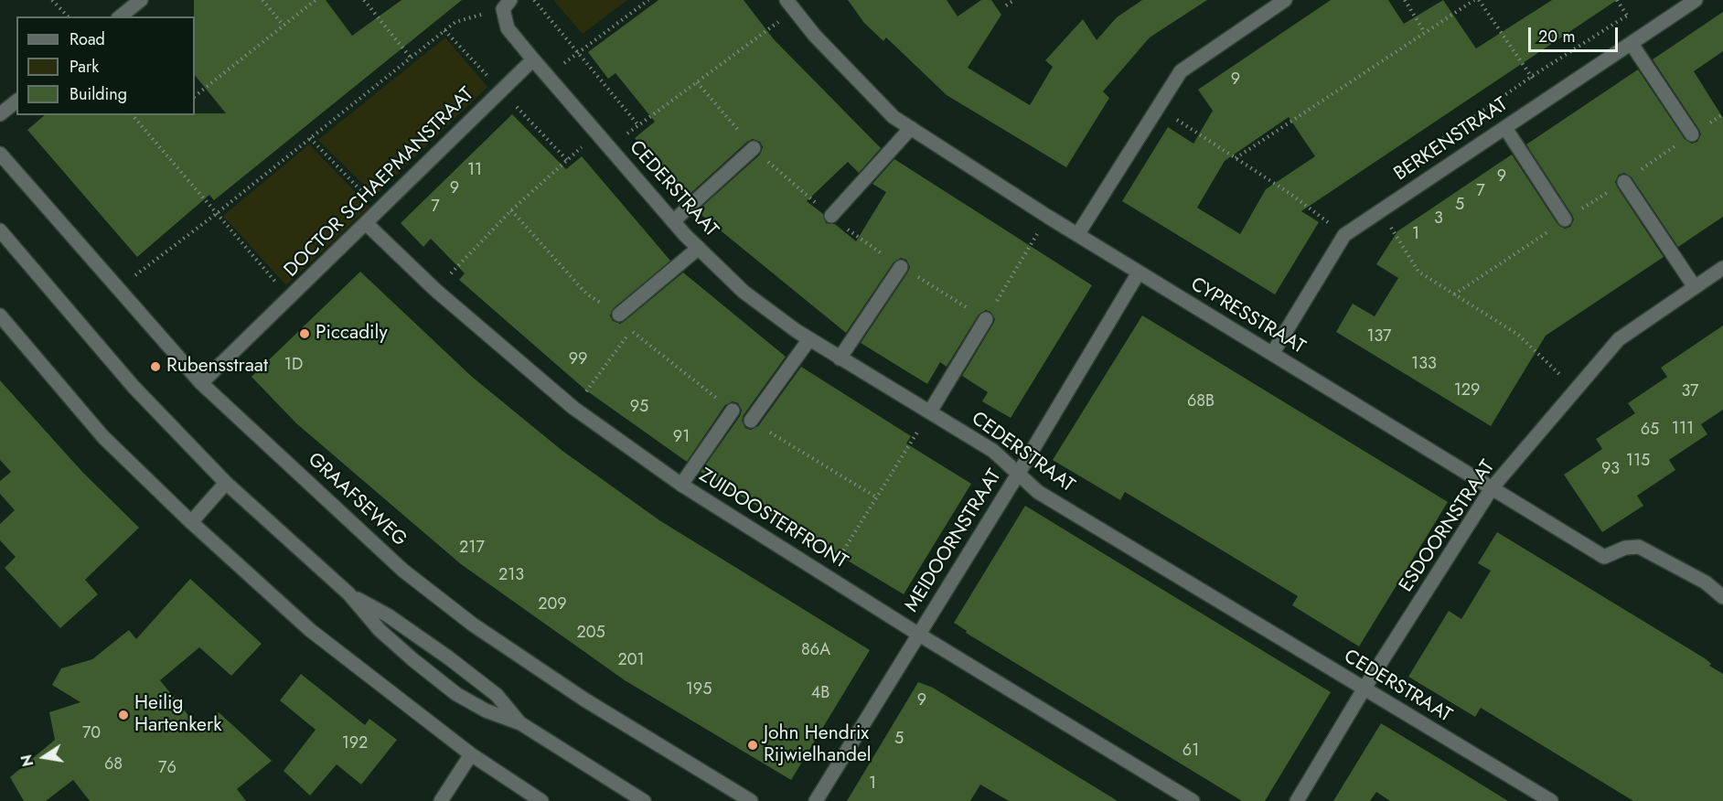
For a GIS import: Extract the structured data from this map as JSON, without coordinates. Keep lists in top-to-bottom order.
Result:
{
  "streets": {
    "street": [
      "BERKENSTRAAT",
      "DOCTOR SCHAEPMANSTRAAT",
      "CEDERSTRAAT",
      "CYPRESSTRAAT",
      "GRAAFSEWEG",
      "ZUIDOOSTERFRONT",
      "ESDOORNSTRAAT",
      "MEIDOORNSTRAAT"
    ]
  },
  "crossings": [
    ["BERKENSTRAAT", "CYPRESSTRAAT"],
    ["DOCTOR SCHAEPMANSTRAAT", "CEDERSTRAAT"],
    ["DOCTOR SCHAEPMANSTRAAT", "GRAAFSEWEG"],
    ["DOCTOR SCHAEPMANSTRAAT", "ZUIDOOSTERFRONT"],
    ["CEDERSTRAAT", "ESDOORNSTRAAT"],
    ["CEDERSTRAAT", "MEIDOORNSTRAAT"],
    ["CYPRESSTRAAT", "ESDOORNSTRAAT"],
    ["CYPRESSTRAAT", "MEIDOORNSTRAAT"],
    ["ZUIDOOSTERFRONT", "MEIDOORNSTRAAT"]
  ],
  "places": [
    "Piccadily",
    "Rubensstraat",
    "Heilig Hartenkerk",
    "John Hendrix Rijwielhandel"
  ],
  "house_numbers": [
    "9",
    "11",
    "9",
    "9",
    "7",
    "5",
    "7",
    "3",
    "1",
    "137",
    "99",
    "133",
    "1D",
    "129",
    "37",
    "68B",
    "95",
    "111",
    "65",
    "91",
    "115",
    "93",
    "217",
    "213",
    "209",
    "205",
    "86A",
    "201",
    "195",
    "4B",
    "9",
    "70",
    "5",
    "192",
    "61",
    "68",
    "76",
    "1"
  ],
  "legend": ["Road", "Park", "Building"],
  "scale_bar": "20 m",
  "north": "left"
}
